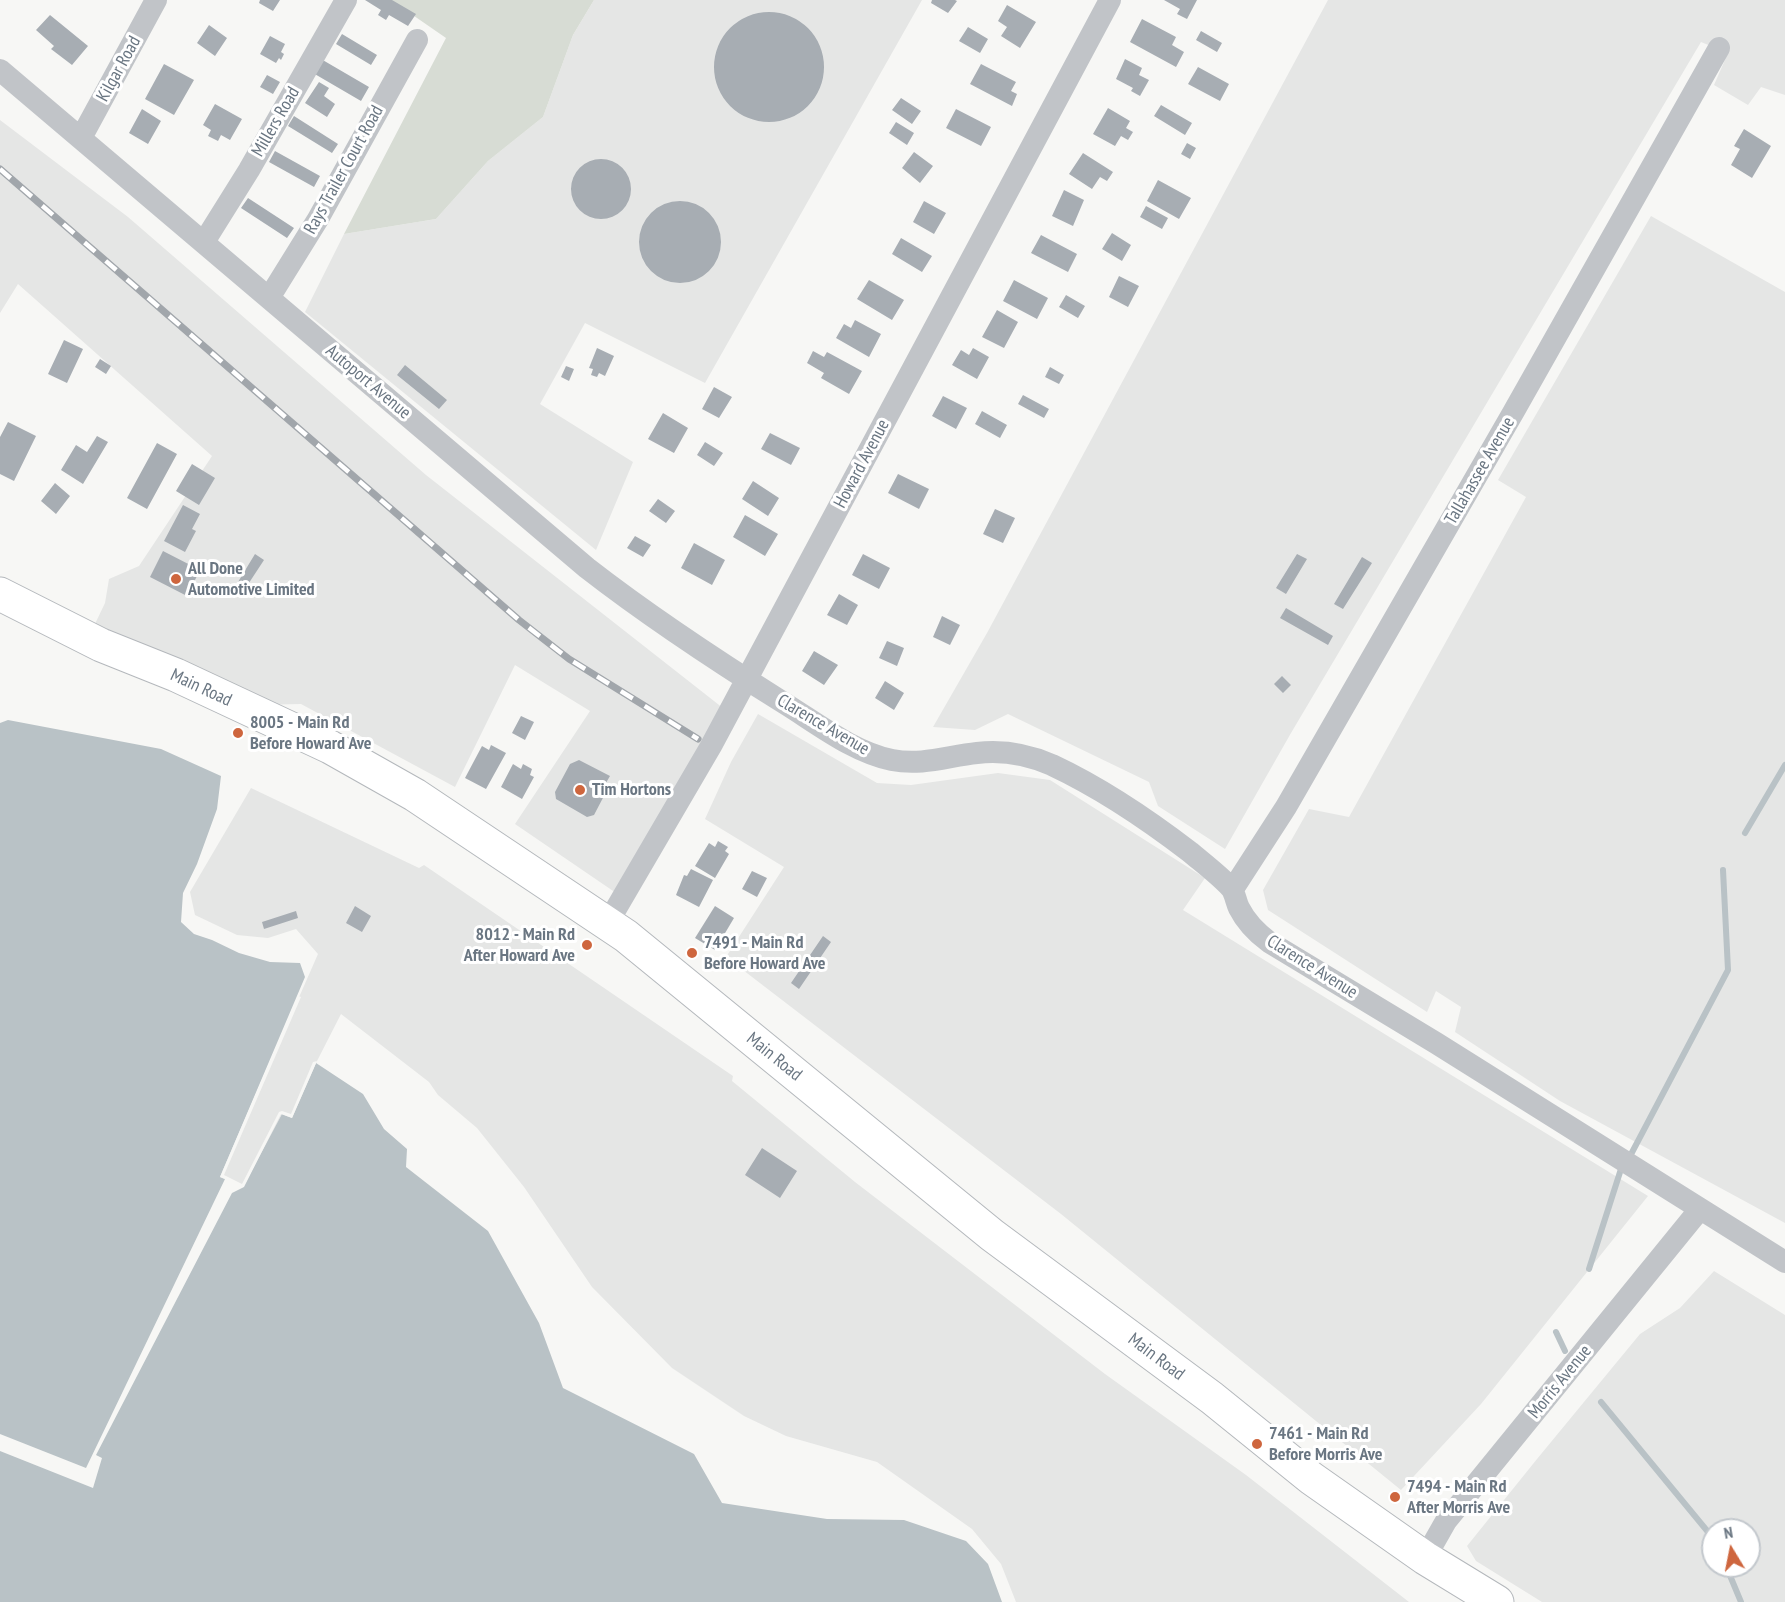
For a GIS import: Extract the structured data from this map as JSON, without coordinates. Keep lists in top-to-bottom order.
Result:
{
  "streets": {
    "main road": ["Main Road"],
    "street": [
      "Kilgar Road",
      "Millers Road",
      "Rays Trailer Court Road",
      "Autoport Avenue",
      "Howard Avenue",
      "Tallahassee Avenue",
      "Clarence Avenue",
      "Morris Avenue"
    ]
  },
  "crossings": [
    ["Kilgar Road", "Autoport Avenue"],
    ["Millers Road", "Autoport Avenue"],
    ["Rays Trailer Court Road", "Autoport Avenue"],
    ["Autoport Avenue", "Howard Avenue"],
    ["Autoport Avenue", "Clarence Avenue"],
    ["Howard Avenue", "Main Road"],
    ["Howard Avenue", "Clarence Avenue"],
    ["Tallahassee Avenue", "Clarence Avenue"],
    ["Main Road", "Morris Avenue"],
    ["Clarence Avenue", "Morris Avenue"]
  ],
  "places": [
    "All Done Automotive Limited",
    "8005 - Main Rd Before Howard Ave",
    "Tim Hortons",
    "8012 - Main Rd After Howard Ave",
    "7491 - Main Rd Before Howard Ave",
    "7461 - Main Rd Before Morris Ave",
    "7494 - Main Rd After Morris Ave"
  ],
  "north": "top"
}
